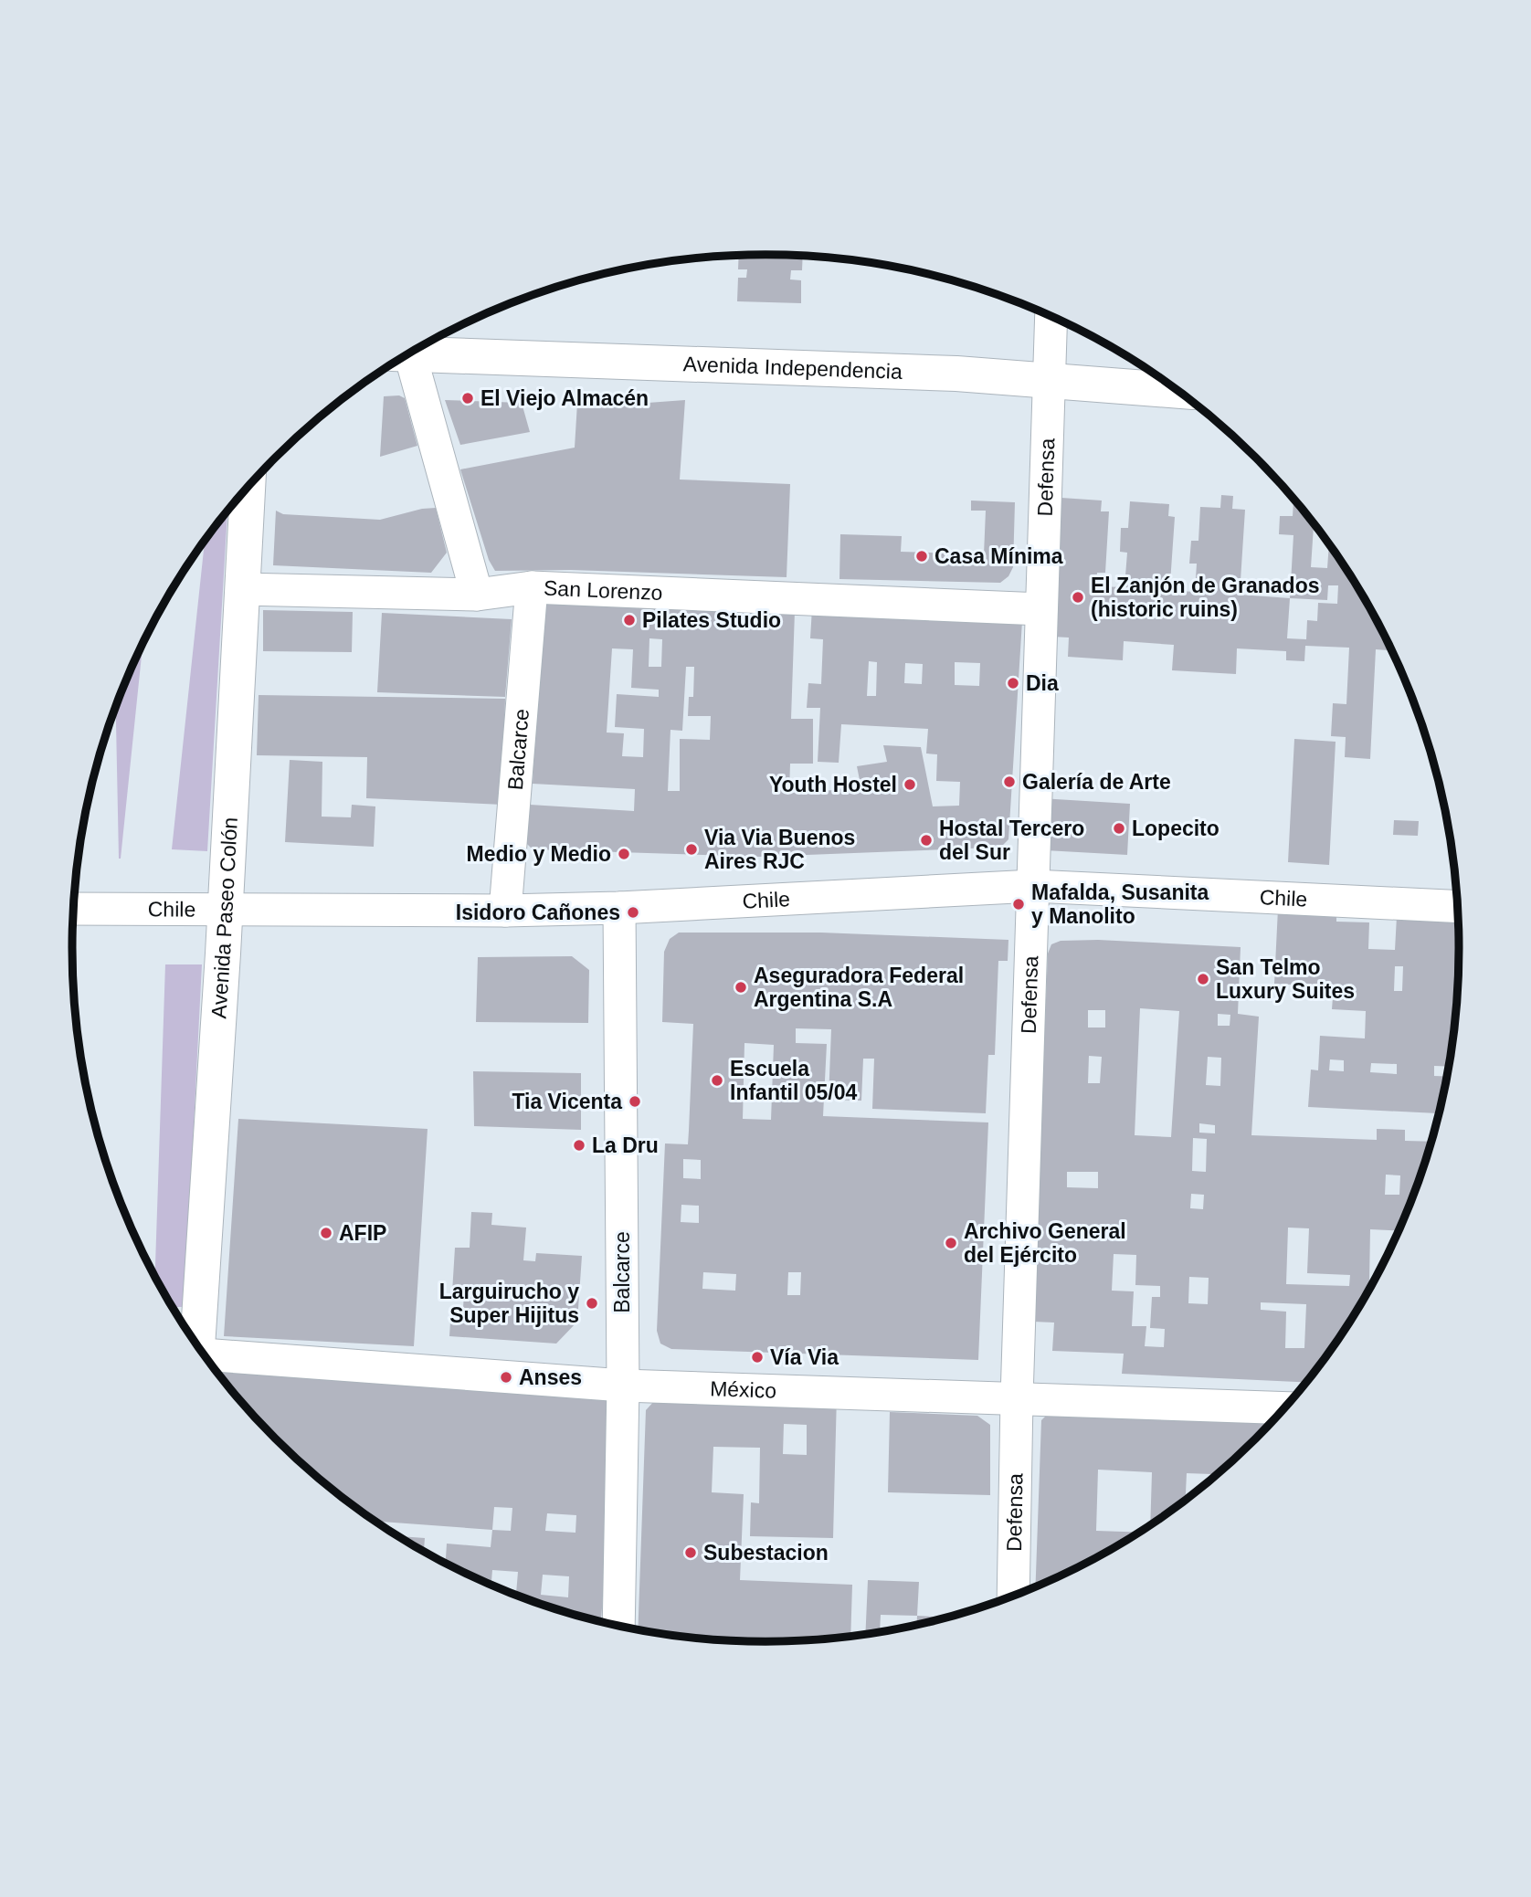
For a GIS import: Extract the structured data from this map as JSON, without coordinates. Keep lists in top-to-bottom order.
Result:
{
  "streets": {
    "main road": ["Avenida Independencia", "Avenida Paseo Colón"],
    "street": [
      "Defensa",
      "San Lorenzo",
      "Balcarce",
      "Chile",
      "México"
    ]
  },
  "crossings": [
    ["Avenida Independencia", "Defensa"],
    ["Defensa", "San Lorenzo"],
    ["Defensa", "Chile"],
    ["Defensa", "México"],
    ["San Lorenzo", "Balcarce"],
    ["San Lorenzo", "Avenida Paseo Colón"],
    ["Balcarce", "Chile"],
    ["Balcarce", "México"],
    ["Chile", "Avenida Paseo Colón"]
  ],
  "places": [
    "El Viejo Almacén",
    "Casa Mínima",
    "El Zanjón de Granados (historic ruins)",
    "Pilates Studio",
    "Dia",
    "Galería de Arte",
    "Youth Hostel",
    "Lopecito",
    "Hostal Tercero del Sur",
    "Via Via Buenos Aires RJC",
    "Medio y Medio",
    "Mafalda, Susanita y Manolito",
    "Isidoro Cañones",
    "San Telmo Luxury Suites",
    "Aseguradora Federal Argentina S.A",
    "Escuela Infantil 05/04",
    "Tia Vicenta",
    "La Dru",
    "AFIP",
    "Archivo General del Ejército",
    "Larguirucho y Super Hijitus",
    "Vía Via",
    "Anses",
    "Subestacion"
  ]
}
